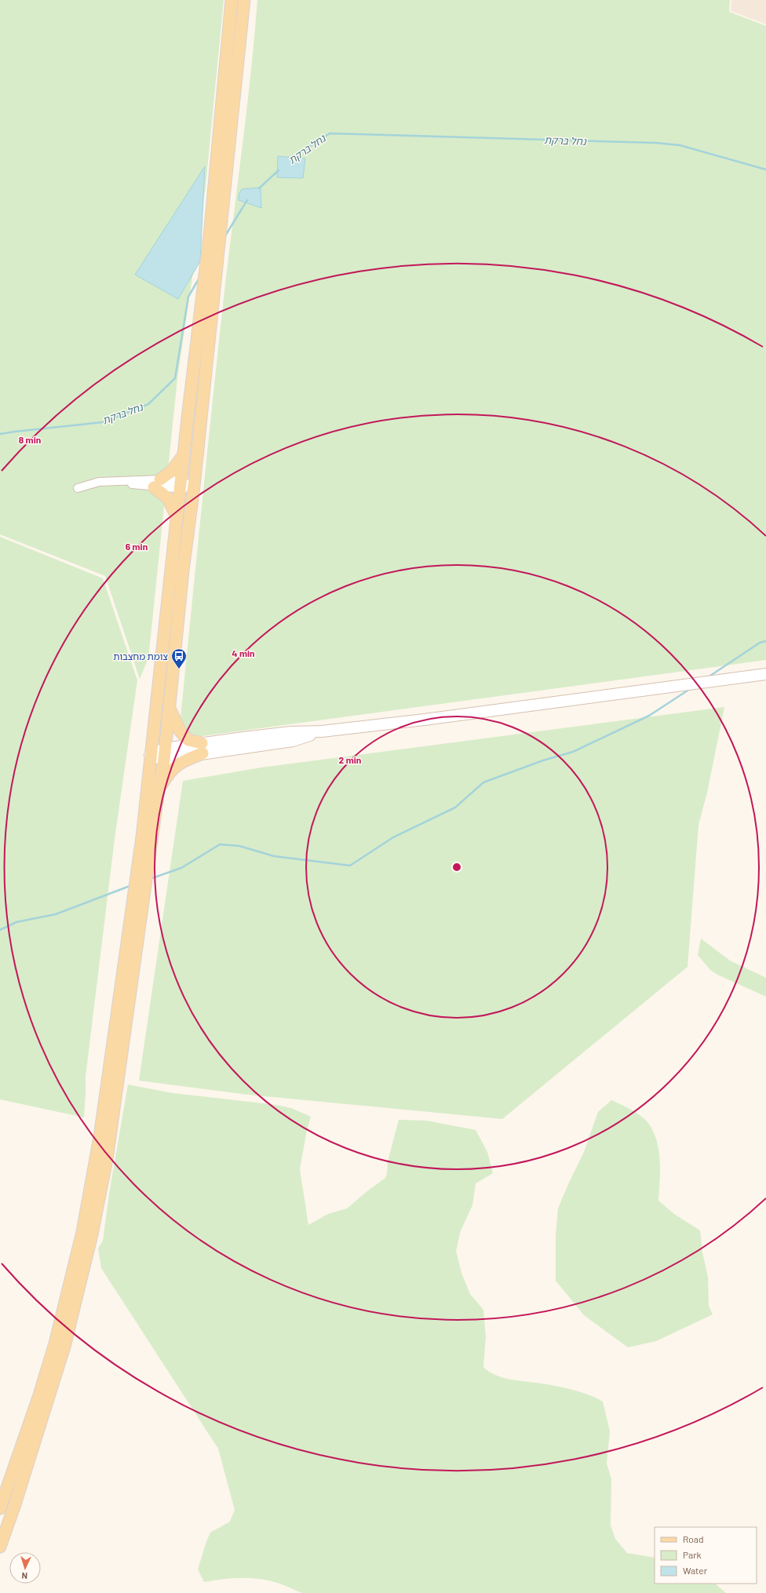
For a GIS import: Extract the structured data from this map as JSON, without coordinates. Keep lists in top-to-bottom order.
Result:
{
  "water": ["נחל ברקת"],
  "places": {
    "bus stop": ["צומת מחצבות"]
  },
  "legend": ["Road", "Park", "Water"],
  "north": "bottom",
  "rings": [
    "8 min",
    "6 min",
    "4 min",
    "2 min"
  ]
}
